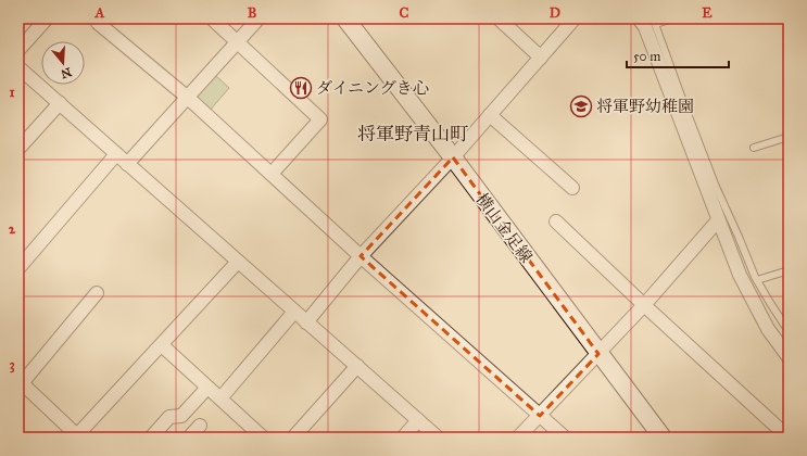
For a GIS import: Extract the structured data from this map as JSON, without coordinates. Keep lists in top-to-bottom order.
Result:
{
  "streets": {
    "street": ["横山金足線"]
  },
  "districts": ["将軍野青山町"],
  "places": {
    "restaurant": ["ダイニングき心"],
    "school or university": ["将軍野幼稚園"]
  },
  "scale_bar": "50 m",
  "north": "bottom",
  "grid": {
    "columns": [
      "A",
      "B",
      "C",
      "D",
      "E"
    ],
    "rows": ["1", "2", "3"]
  }
}
